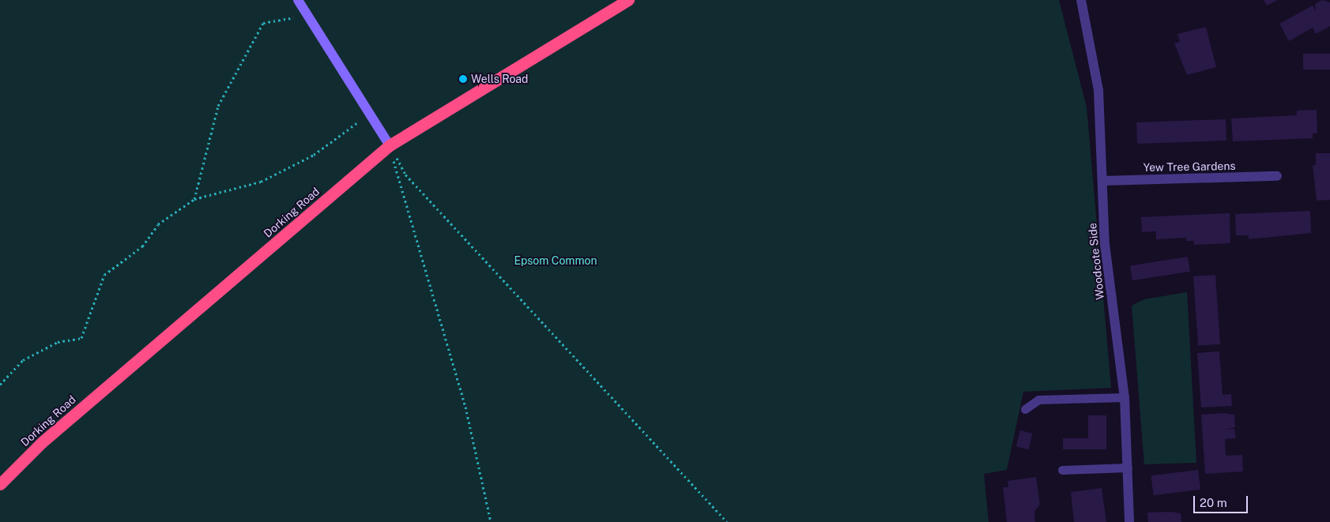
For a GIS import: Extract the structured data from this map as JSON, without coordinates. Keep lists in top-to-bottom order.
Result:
{
  "streets": {
    "highway": ["Dorking Road"],
    "street": ["Yew Tree Gardens", "Woodcote Side"]
  },
  "crossings": [
    ["Yew Tree Gardens", "Woodcote Side"]
  ],
  "parks": ["Epsom Common"],
  "places": ["Wells Road"],
  "scale_bar": "20 m"
}
